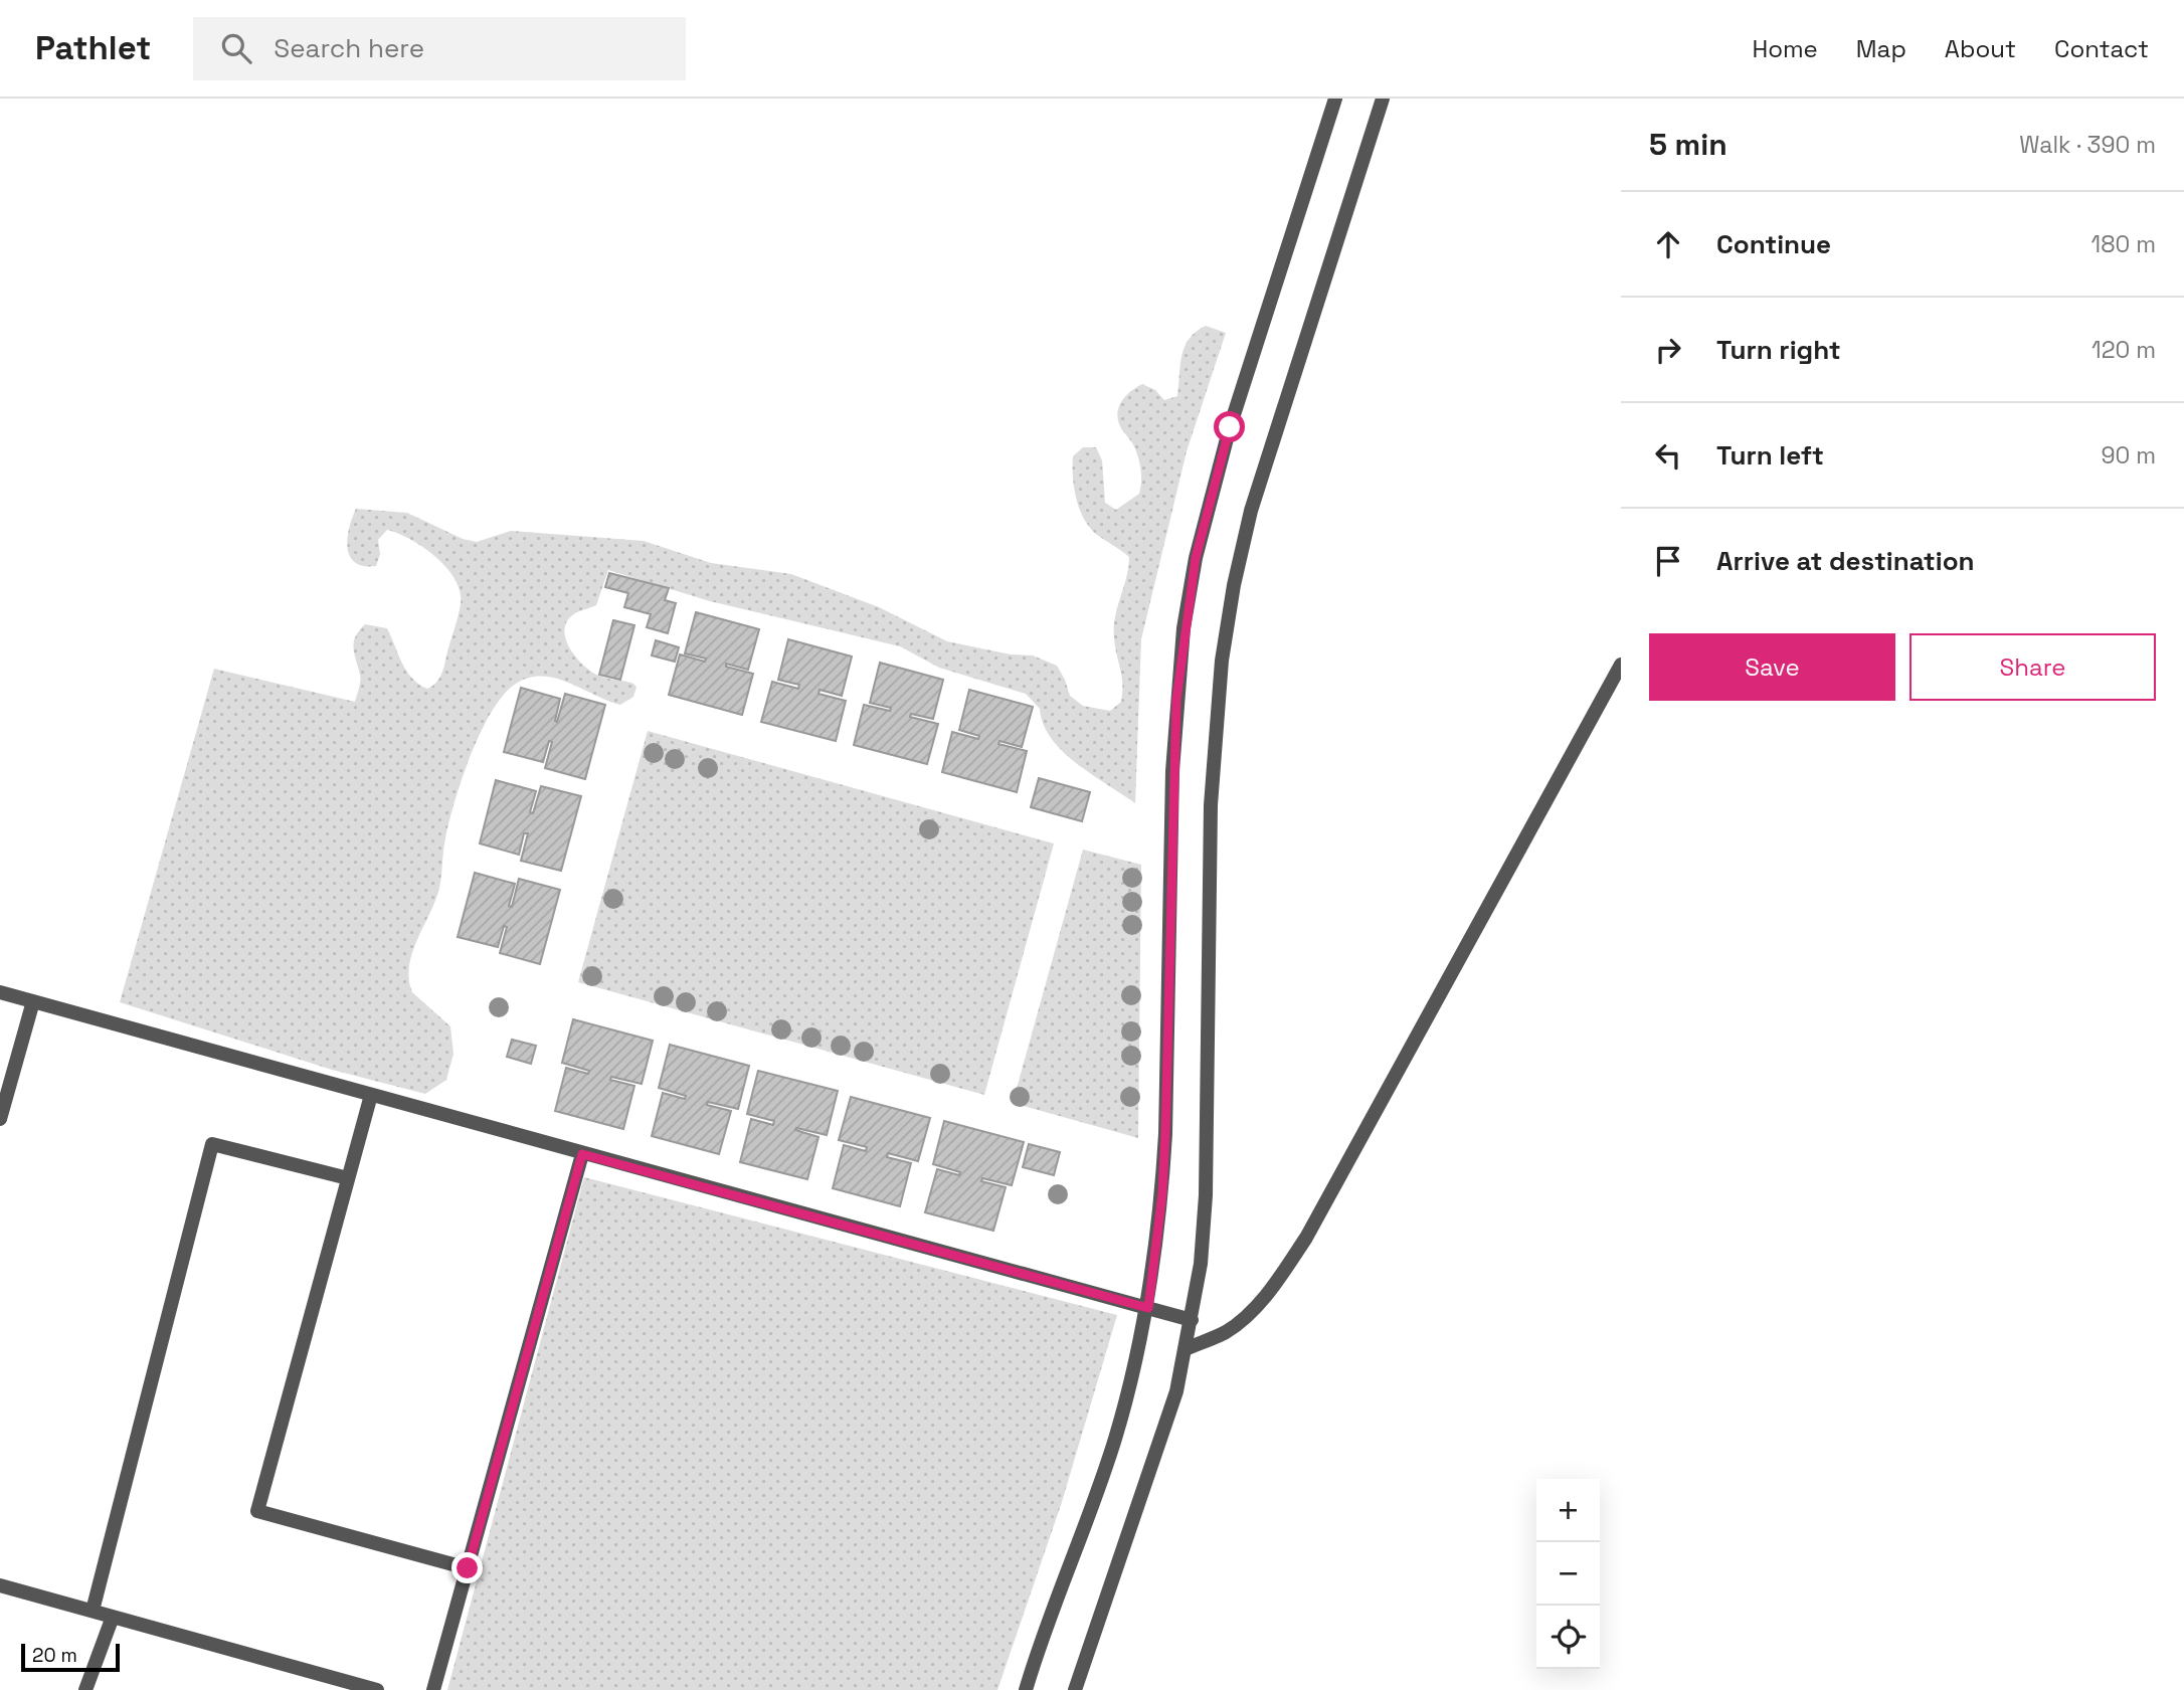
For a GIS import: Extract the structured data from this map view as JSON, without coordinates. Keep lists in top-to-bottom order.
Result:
{
  "scale_bar": "20 m",
  "page": {
    "header": "Pathlet",
    "search": "Search here",
    "nav": [
      "Home",
      "Map",
      "About",
      "Contact"
    ],
    "heading": ["5 min", "Walk · 390 m"],
    "list": [
      ["Continue", "180 m"],
      ["Turn right", "120 m"],
      ["Turn left", "90 m"],
      "Arrive at destination"
    ],
    "buttons": ["Save", "Share"],
    "map_buttons": ["+", "−"],
    "scale": "20 m"
  }
}
